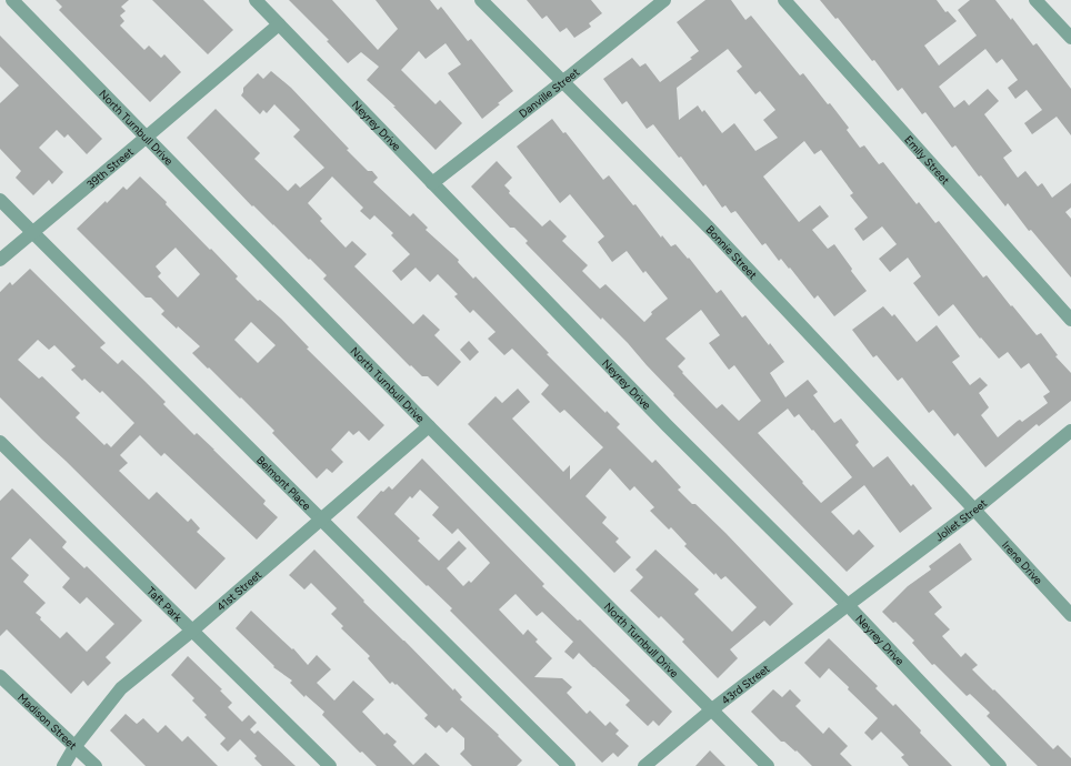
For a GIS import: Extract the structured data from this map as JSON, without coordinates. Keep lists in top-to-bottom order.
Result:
{
  "streets": {
    "street": [
      "Danville Street",
      "Neyrey Drive",
      "North Turnbull Drive",
      "Emily Street",
      "39th Street",
      "Bonnie Street",
      "Belmont Place",
      "Joliet Street",
      "Irene Drive",
      "41st Street",
      "Taft Park",
      "43rd Street",
      "Madison Street"
    ]
  },
  "crossings": [
    ["Danville Street", "Neyrey Drive"],
    ["Danville Street", "Bonnie Street"],
    ["Neyrey Drive", "39th Street"],
    ["Neyrey Drive", "Joliet Street"],
    ["Neyrey Drive", "43rd Street"],
    ["North Turnbull Drive", "39th Street"],
    ["North Turnbull Drive", "41st Street"],
    ["North Turnbull Drive", "43rd Street"],
    ["39th Street", "Belmont Place"],
    ["Bonnie Street", "Joliet Street"],
    ["Bonnie Street", "Irene Drive"],
    ["Belmont Place", "41st Street"],
    ["Joliet Street", "Irene Drive"],
    ["Joliet Street", "43rd Street"],
    ["41st Street", "Taft Park"],
    ["41st Street", "Madison Street"]
  ]
}
